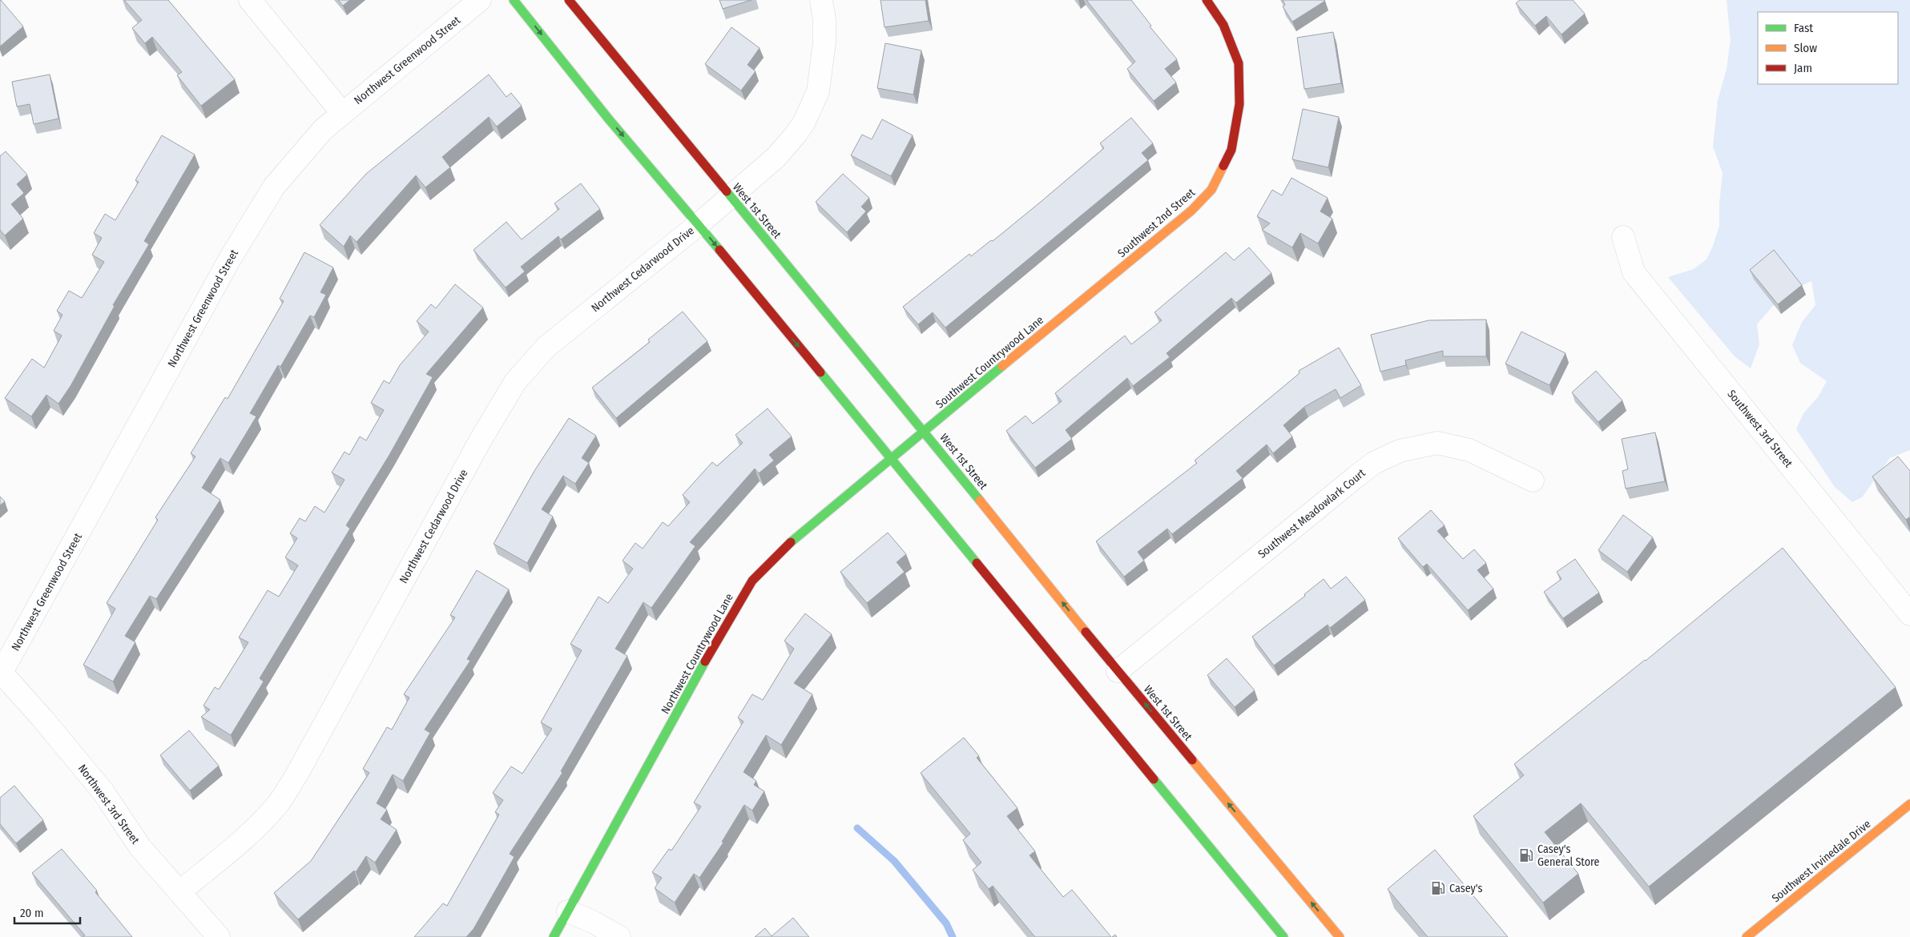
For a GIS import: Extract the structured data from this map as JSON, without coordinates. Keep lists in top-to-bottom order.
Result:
{
  "streets": {
    "main road": [
      "West 1st Street",
      "Southwest 2nd Street",
      "Southwest Countrywood Lane",
      "Northwest Countrywood Lane",
      "Southwest Irvinedale Drive"
    ],
    "street": [
      "Northwest Greenwood Street",
      "Northwest Cedarwood Drive",
      "Southwest 3rd Street",
      "Southwest Meadowlark Court",
      "Northwest 3rd Street"
    ]
  },
  "crossings": [
    ["Northwest Greenwood Street", "Northwest 3rd Street"],
    ["West 1st Street", "Northwest Cedarwood Drive"],
    ["West 1st Street", "Southwest Countrywood Lane"],
    ["West 1st Street", "Southwest Meadowlark Court"],
    ["West 1st Street", "Northwest Countrywood Lane"],
    ["Southwest 2nd Street", "Southwest Countrywood Lane"],
    ["Northwest Cedarwood Drive", "Northwest 3rd Street"],
    ["Southwest Countrywood Lane", "Northwest Countrywood Lane"]
  ],
  "places": {
    "fuel station": ["Casey's General Store", "Casey's"]
  },
  "legend": ["Fast", "Slow", "Jam"],
  "scale_bar": "20 m"
}
